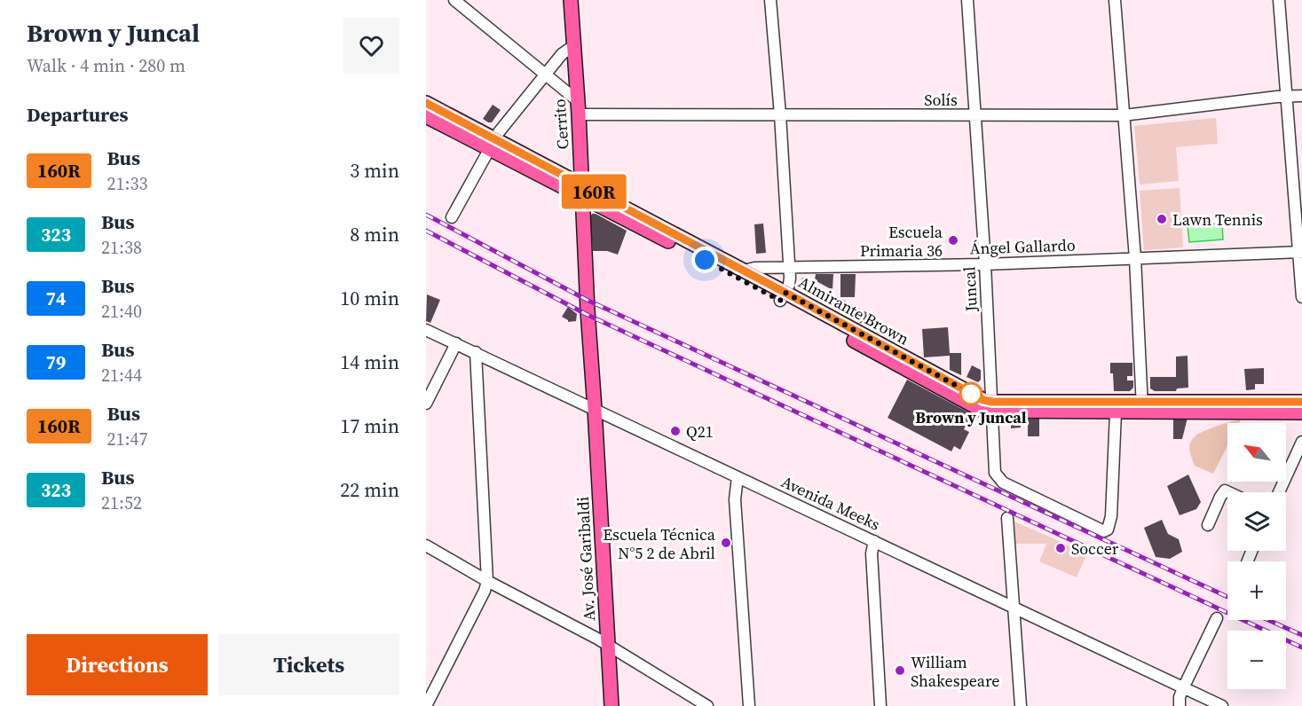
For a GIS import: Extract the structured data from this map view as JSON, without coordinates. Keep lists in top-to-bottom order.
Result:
{
  "streets": {
    "main road": ["Cerrito", "Almirante Brown", "Av. José Garibaldi"],
    "street": [
      "Solís",
      "Ángel Gallardo",
      "Juncal",
      "Avenida Meeks"
    ]
  },
  "crossings": [
    ["Solís", "Cerrito"],
    ["Solís", "Juncal"],
    ["Cerrito", "Almirante Brown"],
    ["Cerrito", "Av. José Garibaldi"],
    ["Ángel Gallardo", "Juncal"],
    ["Ángel Gallardo", "Almirante Brown"],
    ["Juncal", "Almirante Brown"],
    ["Avenida Meeks", "Av. José Garibaldi"]
  ],
  "places": [
    "Lawn Tennis",
    "Escuela Primaria 36",
    "Brown y Juncal",
    "Q21",
    "Escuela Técnica N°5 2 de Abril",
    "Soccer",
    "William Shakespeare"
  ],
  "lines": ["bus line 160R"],
  "north": "top left",
  "page": {
    "heading": [
      ["Brown y Juncal", "Walk · 4 min · 280 m"],
      "Departures"
    ],
    "on_map": "160R",
    "list": [
      {
        "mark": "160R",
        "name": "Bus",
        "note": "21:33",
        "value": "3 min"
      },
      {
        "mark": "323",
        "name": "Bus",
        "note": "21:38",
        "value": "8 min"
      },
      {
        "mark": "74",
        "name": "Bus",
        "note": "21:40",
        "value": "10 min"
      },
      {
        "mark": "79",
        "name": "Bus",
        "note": "21:44",
        "value": "14 min"
      },
      {
        "mark": "160R",
        "name": "Bus",
        "note": "21:47",
        "value": "17 min"
      },
      {
        "mark": "323",
        "name": "Bus",
        "note": "21:52",
        "value": "22 min"
      }
    ],
    "map_buttons": ["+", "−"],
    "buttons": ["Directions", "Tickets"]
  }
}
